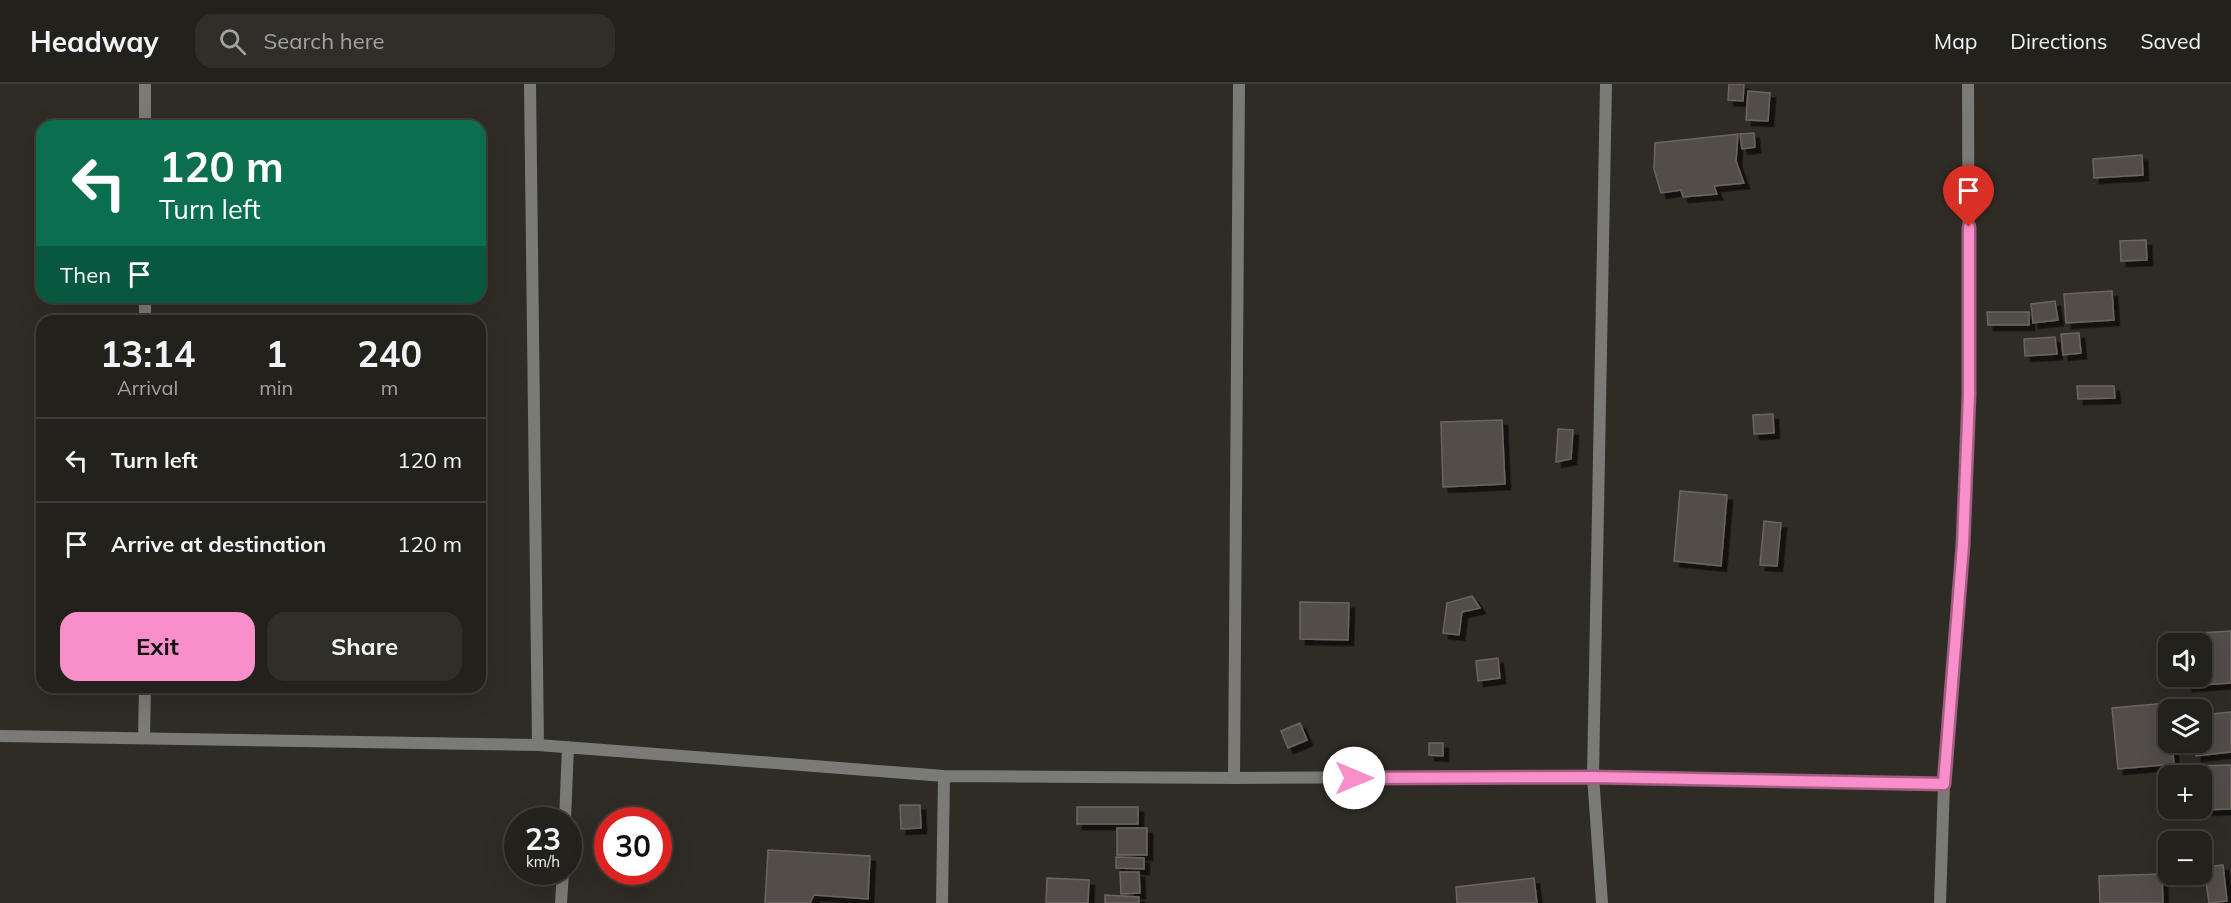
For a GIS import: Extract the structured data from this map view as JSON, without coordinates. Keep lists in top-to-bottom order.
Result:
{
  "page": {
    "header": "Headway",
    "search": "Search here",
    "nav": ["Map", "Directions", "Saved"],
    "turn": ["120 m", "Turn left"],
    "then": "Then",
    "eta": [
      "13:14",
      "Arrival",
      "1",
      "min",
      "240",
      "m"
    ],
    "list": [
      {
        "name": "Turn left",
        "value": "120 m"
      },
      {
        "name": "Arrive at destination",
        "value": "120 m"
      }
    ],
    "buttons": ["Exit", "Share"],
    "map_buttons": ["+", "−"],
    "speed": "23 km/h",
    "limit": "30"
  }
}
